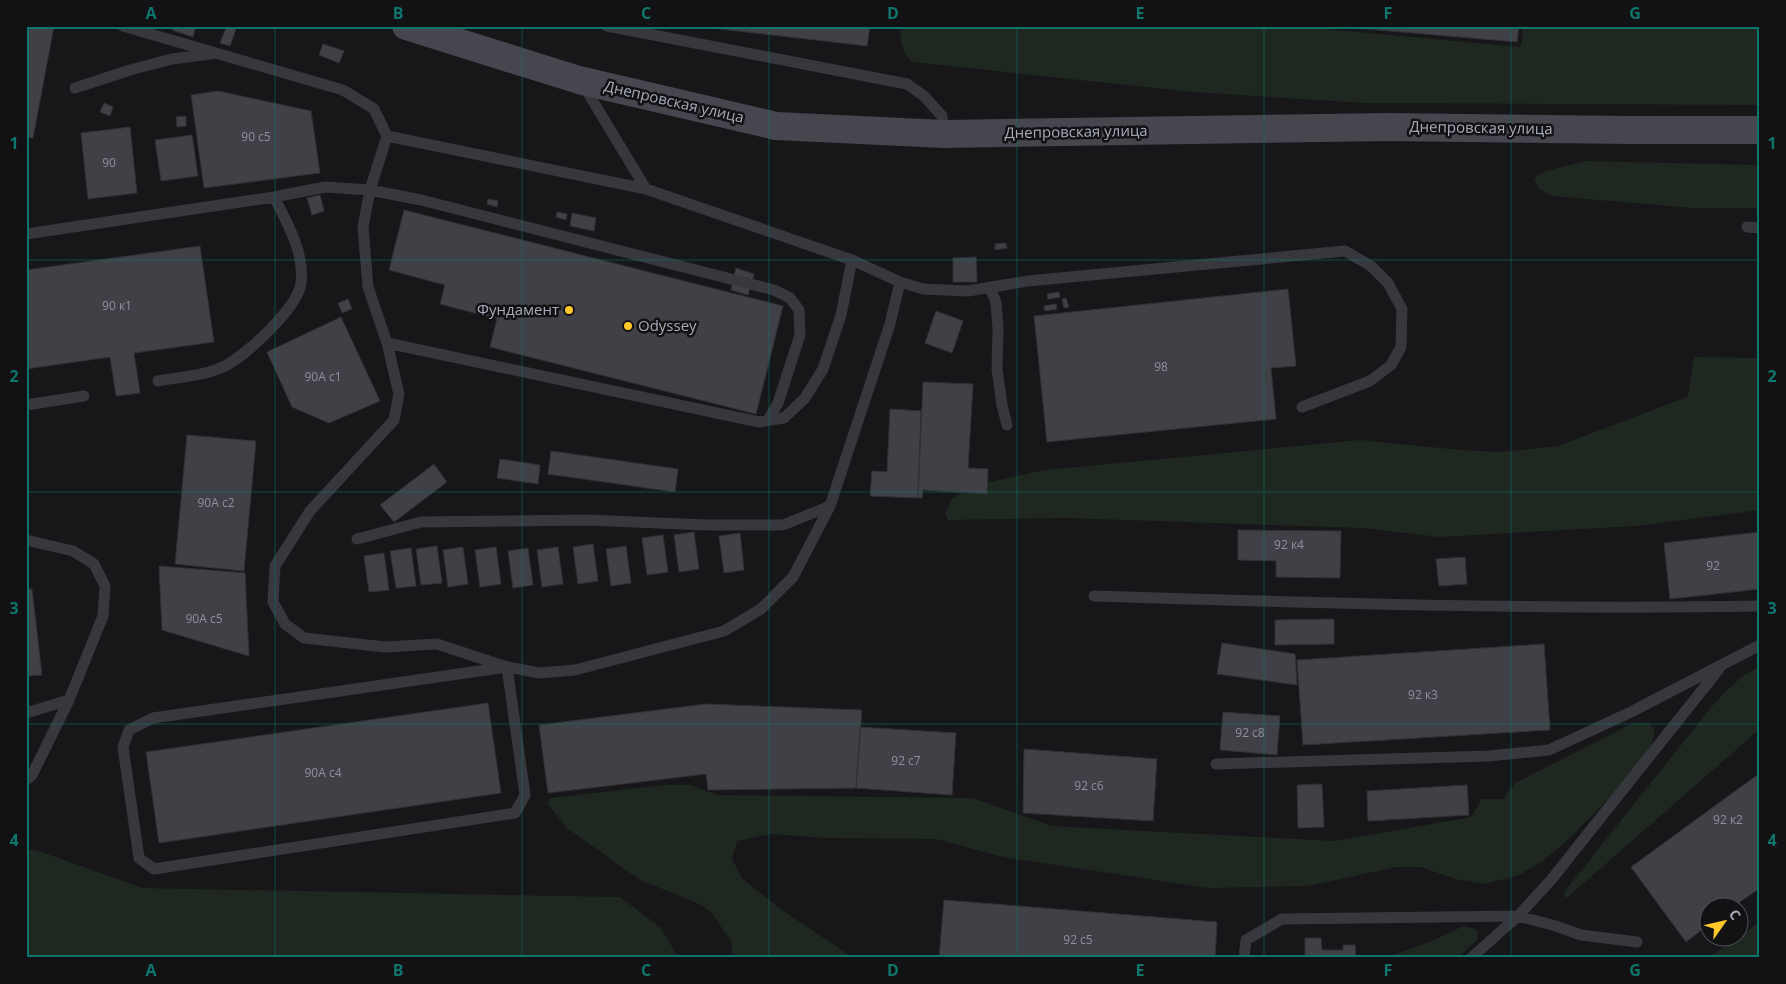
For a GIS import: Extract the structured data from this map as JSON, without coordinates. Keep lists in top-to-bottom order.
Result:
{
  "streets": {
    "main road": ["Днепровская улица"]
  },
  "places": ["Фундамент", "Odyssey"],
  "house_numbers": [
    "90 с5",
    "90",
    "90 к1",
    "98",
    "90А с1",
    "90А с2",
    "92 к4",
    "92",
    "90А с5",
    "92 к3",
    "92 с8",
    "92 с7",
    "90А с4",
    "92 с6",
    "92 к2",
    "92 с5"
  ],
  "north": "top right",
  "grid": {
    "columns": [
      "A",
      "B",
      "C",
      "D",
      "E",
      "F",
      "G"
    ],
    "rows": [
      "1",
      "2",
      "3",
      "4"
    ]
  }
}
